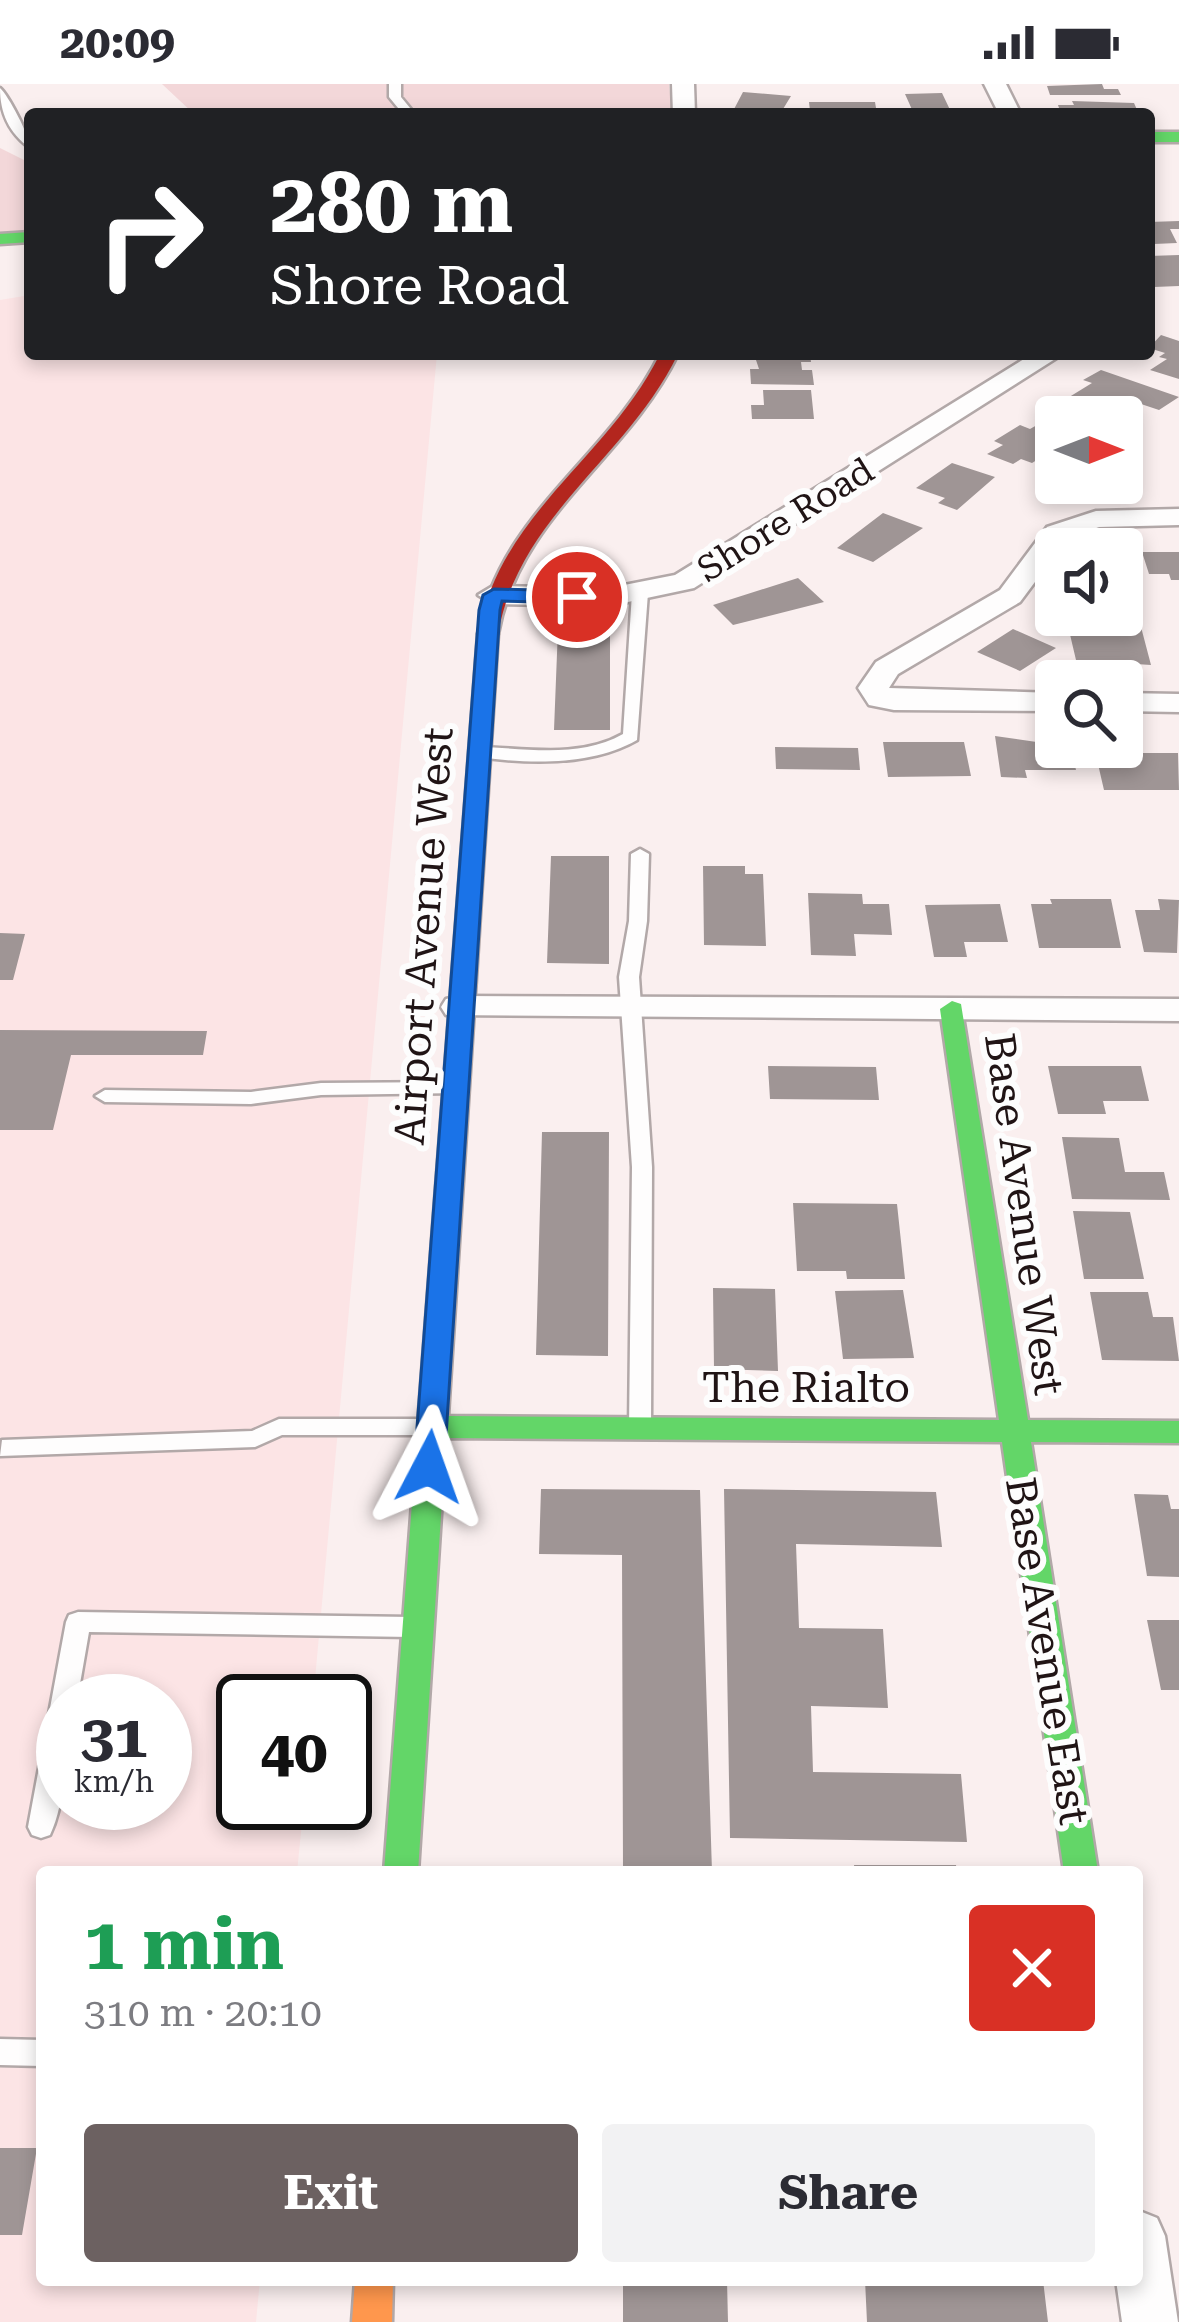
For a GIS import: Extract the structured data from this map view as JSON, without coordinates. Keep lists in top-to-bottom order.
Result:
{
  "streets": {
    "street": [
      "Shore Road",
      "Airport Avenue West",
      "Base Avenue West",
      "The Rialto",
      "Base Avenue East"
    ]
  },
  "crossings": [
    ["Shore Road", "Airport Avenue West"],
    ["Airport Avenue West", "The Rialto"],
    ["Base Avenue West", "The Rialto"],
    ["Base Avenue West", "Base Avenue East"],
    ["The Rialto", "Base Avenue East"]
  ],
  "north": "right",
  "page": {
    "status": "20:09",
    "turn": ["280 m", "Shore Road"],
    "speed": "31 km/h",
    "limit": "40",
    "heading": ["1 min", "310 m · 20:10"],
    "buttons": ["Exit", "Share"]
  }
}
